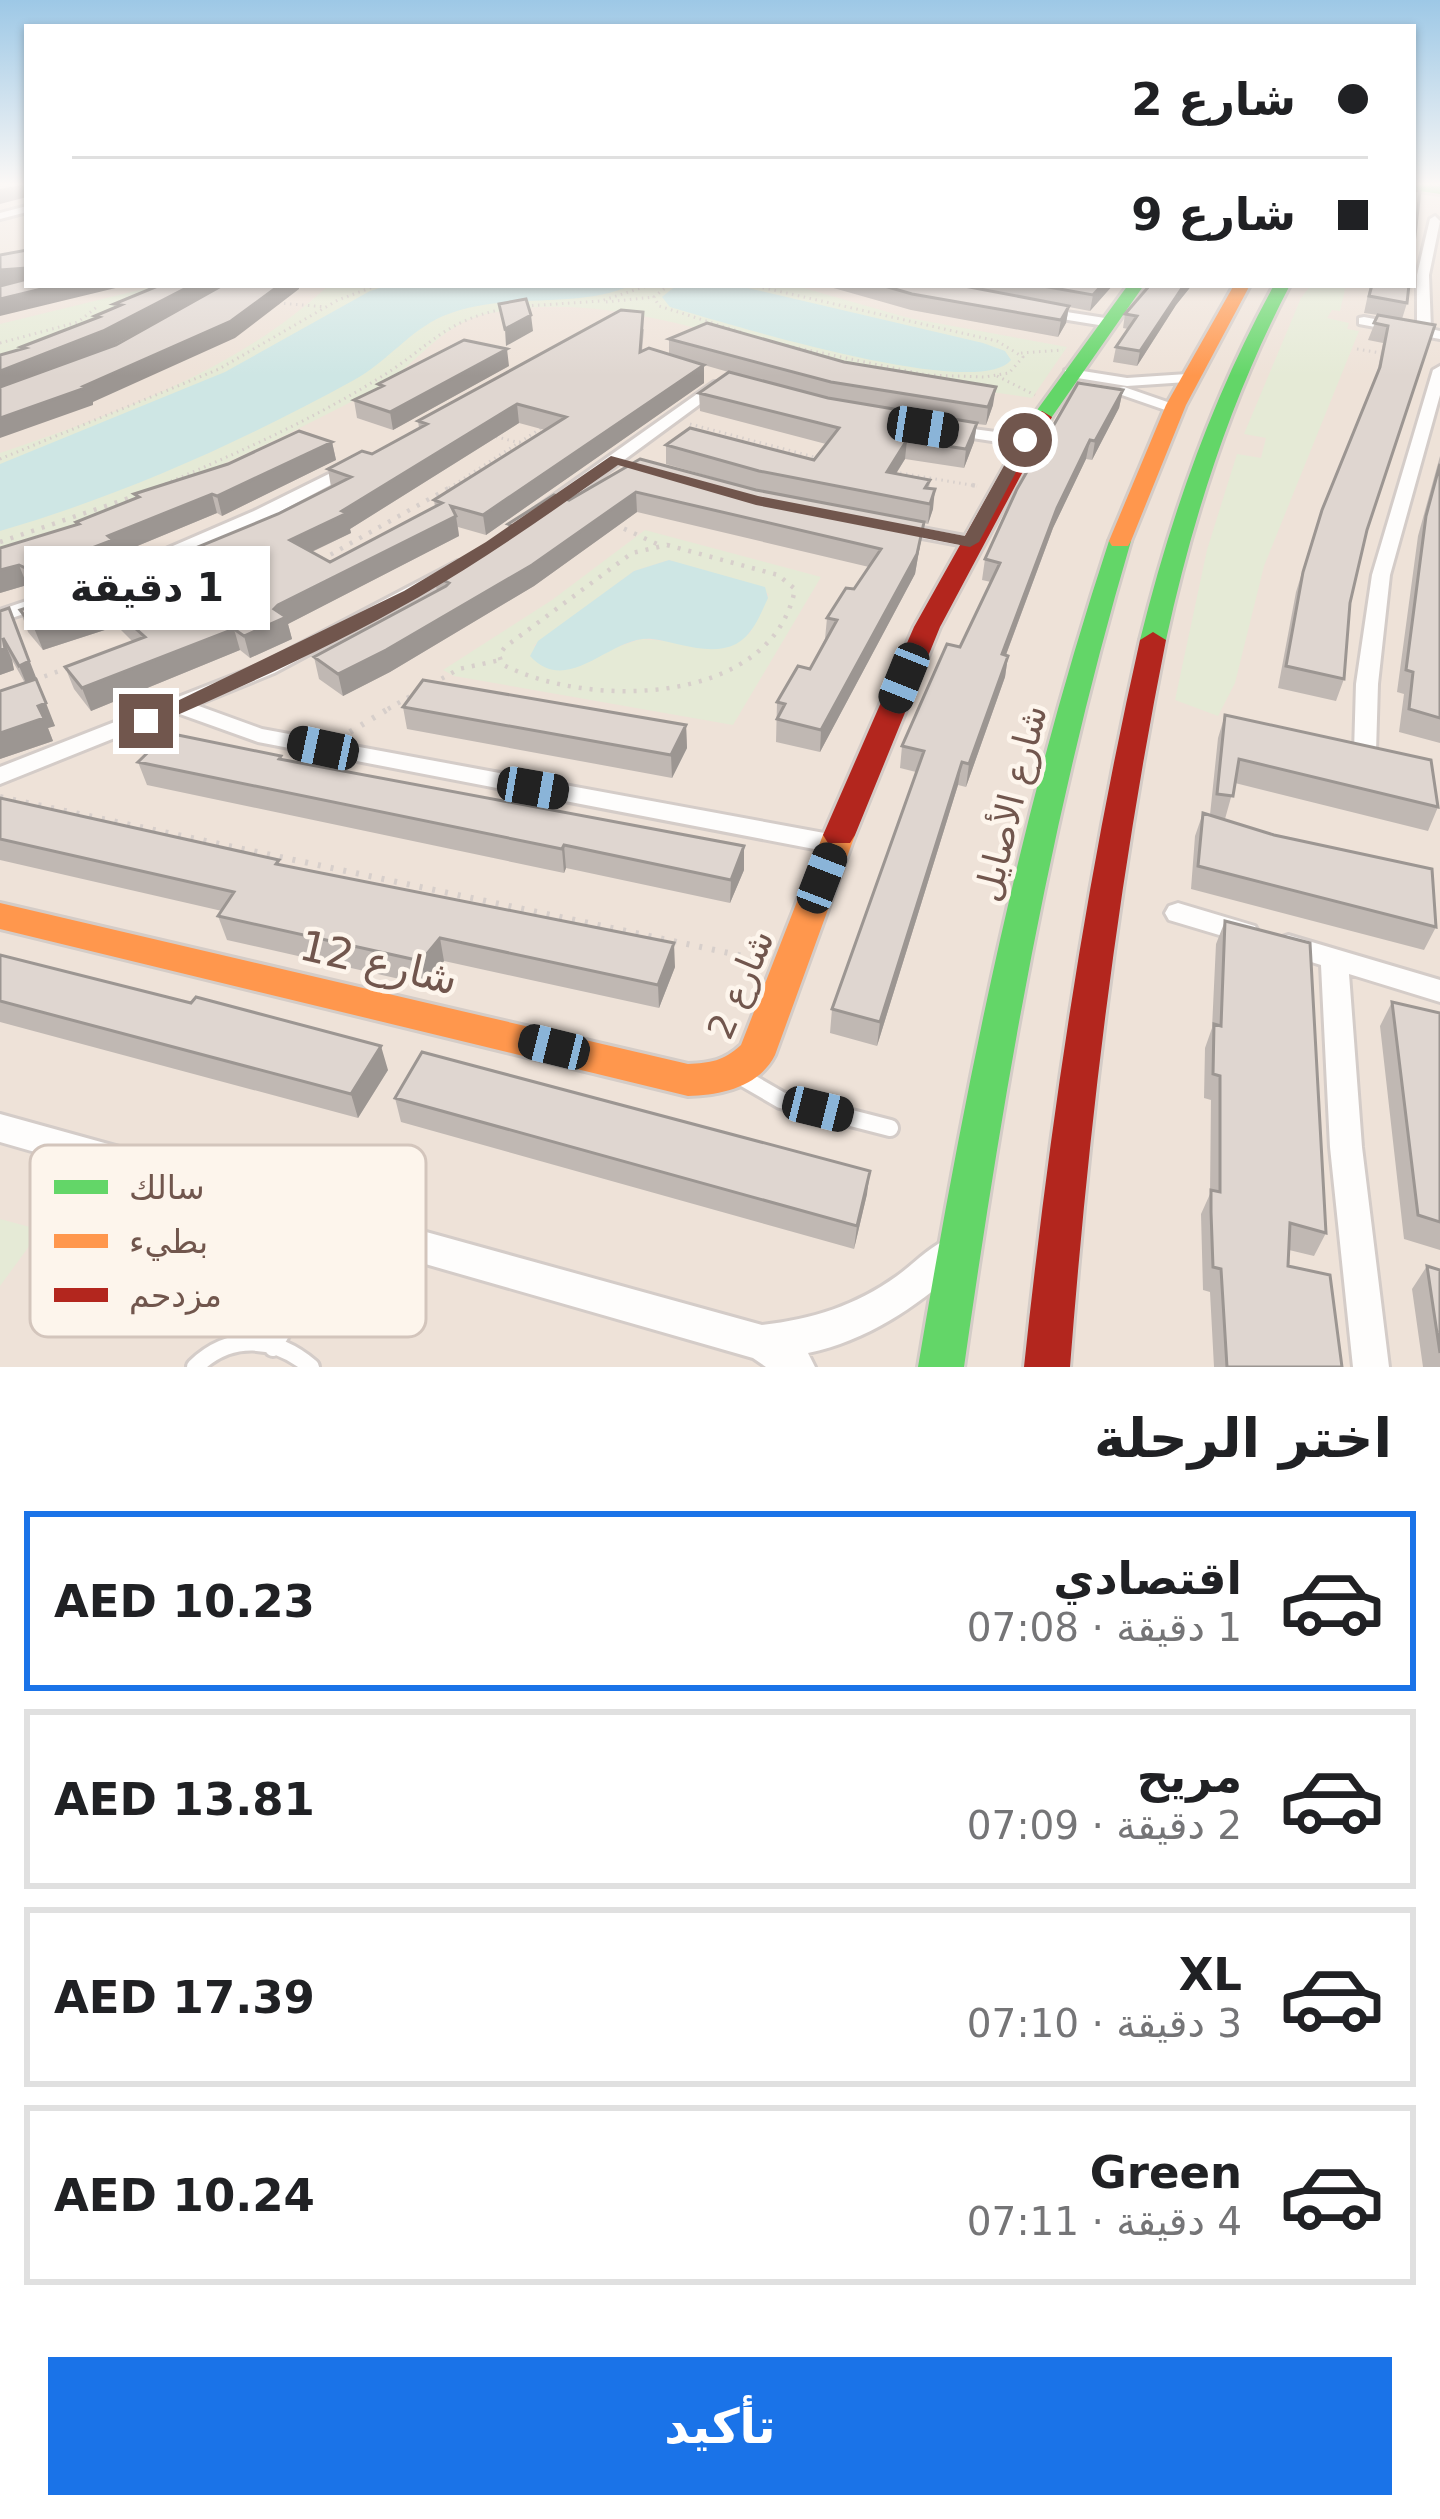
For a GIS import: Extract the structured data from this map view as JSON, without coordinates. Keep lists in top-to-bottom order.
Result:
{
  "streets": {
    "main road": ["شارع الأصايل", "شارع 12", "شارع 2"]
  },
  "crossings": [
    ["شارع 12", "شارع 2"]
  ],
  "legend": ["سالك", "بطيء", "مزدحم"],
  "page": {
    "banner": ["شارع 2", "شارع 9"],
    "bubble": "1 دقيقة",
    "heading": "اختر الرحلة",
    "list": [
      {
        "name": "اقتصادي",
        "note": "1 دقيقة · 07:08",
        "value": "AED 10.23"
      },
      {
        "name": "مريح",
        "note": "2 دقيقة · 07:09",
        "value": "AED 13.81"
      },
      {
        "name": "XL",
        "note": "3 دقيقة · 07:10",
        "value": "AED 17.39"
      },
      {
        "name": "Green",
        "note": "4 دقيقة · 07:11",
        "value": "AED 10.24"
      }
    ],
    "buttons": "تأكيد"
  }
}
